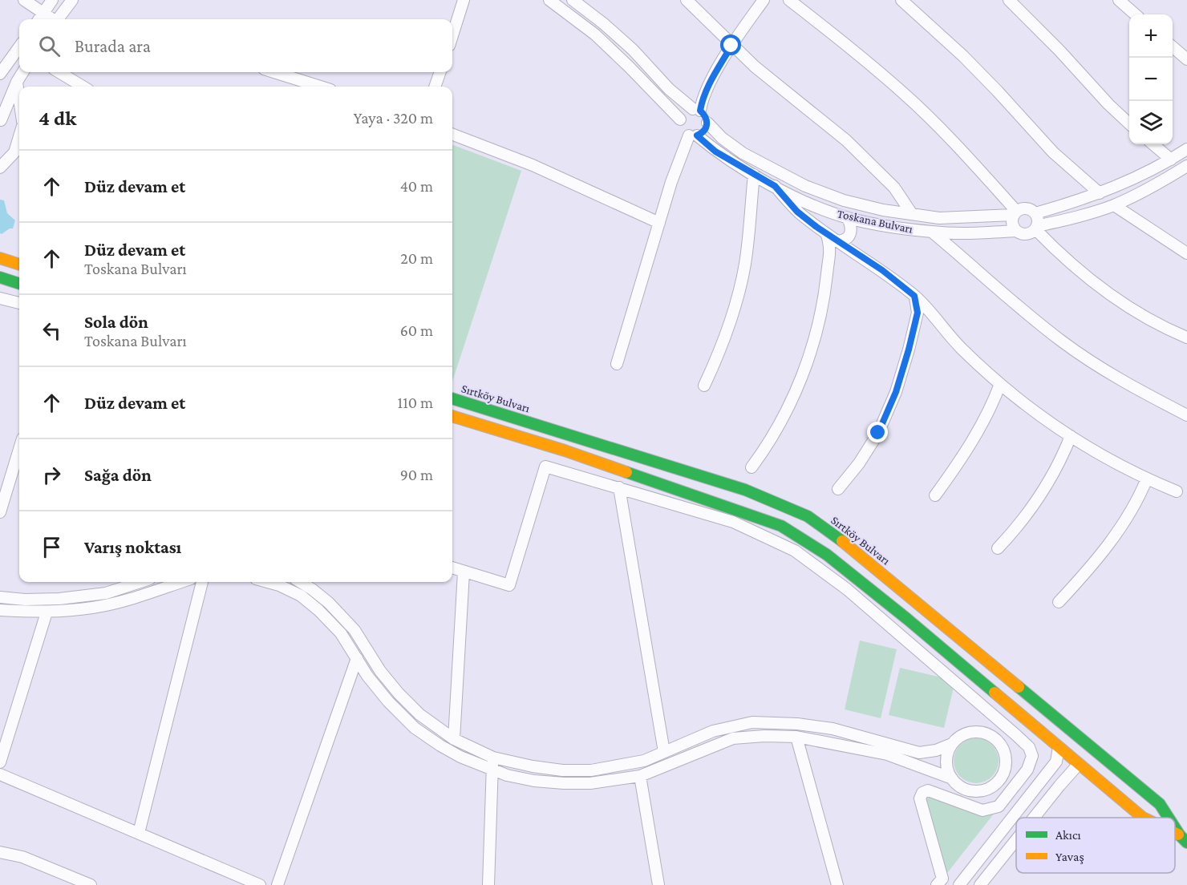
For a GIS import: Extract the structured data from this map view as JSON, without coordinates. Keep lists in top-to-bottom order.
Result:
{
  "streets": {
    "main road": ["Sırtköy Bulvarı"],
    "street": ["Toskana Bulvarı"]
  },
  "legend": ["Akıcı", "Yavaş"],
  "page": {
    "map_buttons": ["+", "−"],
    "search": "Burada ara",
    "heading": ["4 dk", "Yaya · 320 m"],
    "list": [
      ["Düz devam et", "40 m"],
      ["Düz devam et", "Toskana Bulvarı", "20 m"],
      ["Sola dön", "Toskana Bulvarı", "60 m"],
      ["Düz devam et", "110 m"],
      ["Sağa dön", "90 m"],
      "Varış noktası"
    ]
  }
}
